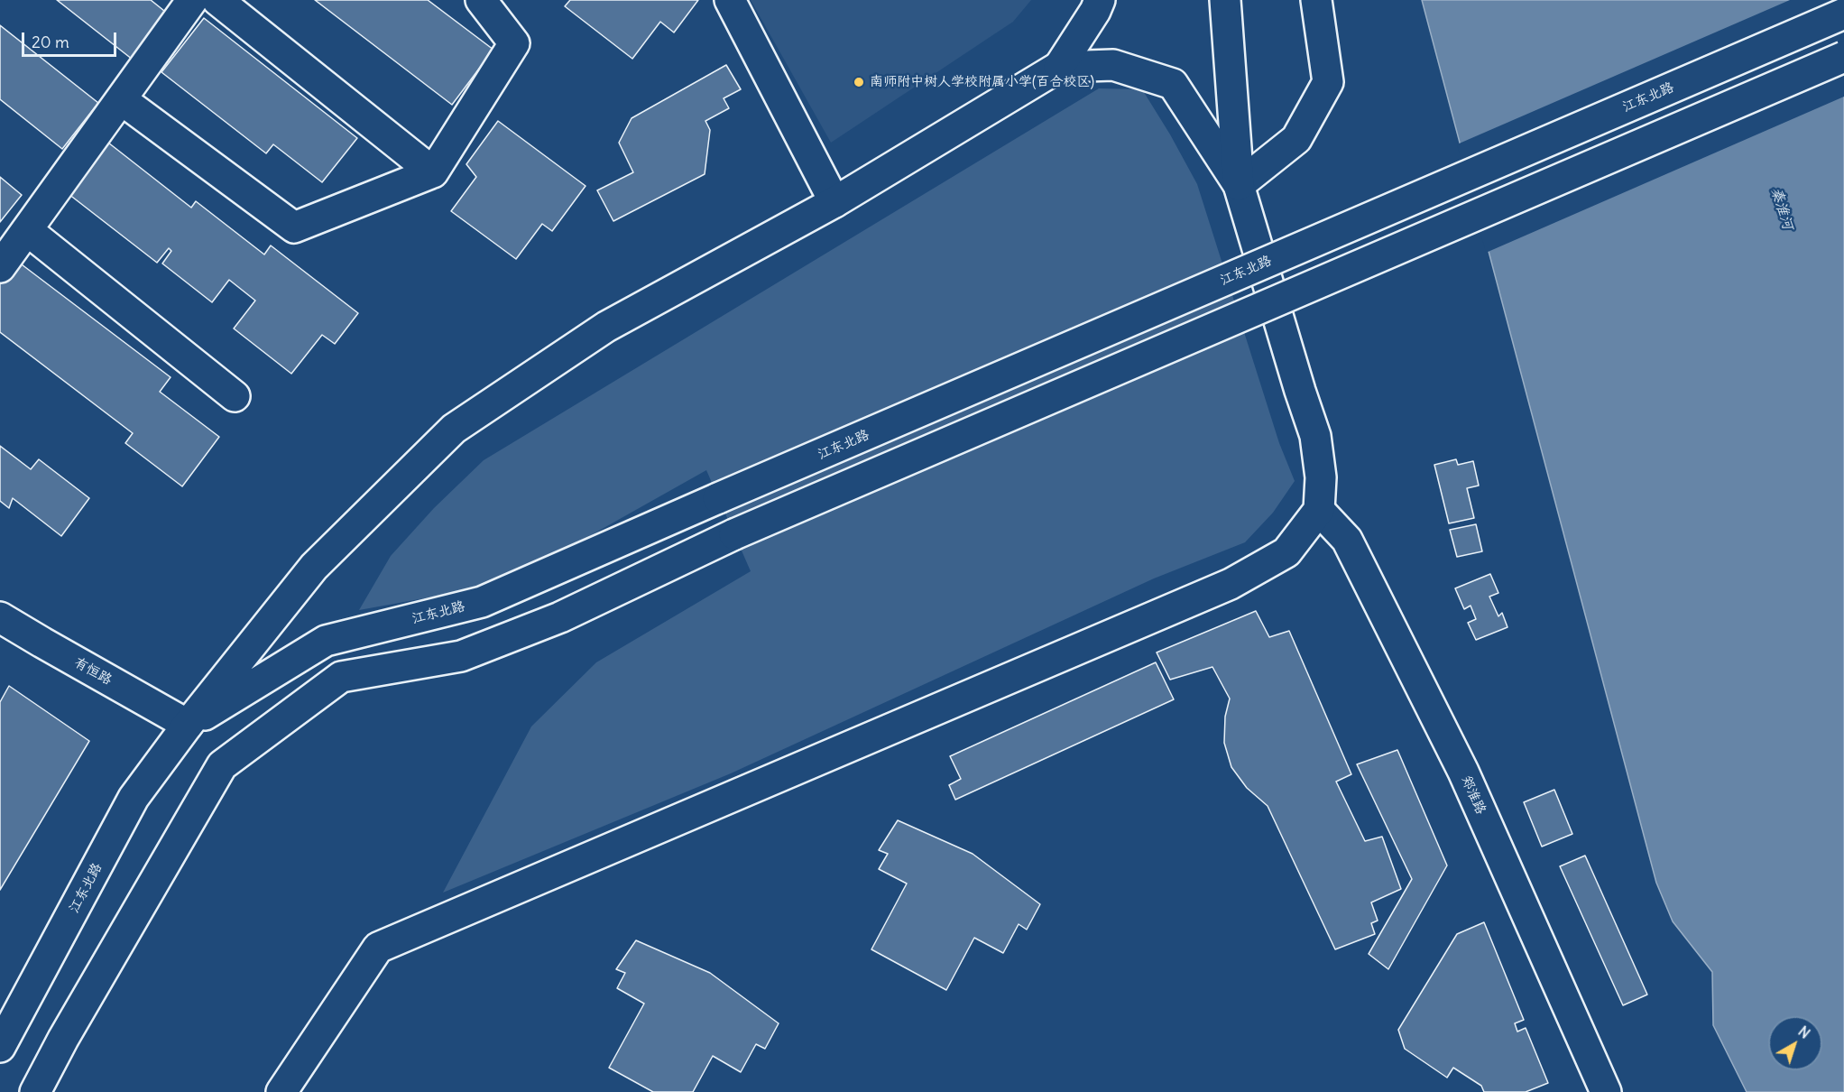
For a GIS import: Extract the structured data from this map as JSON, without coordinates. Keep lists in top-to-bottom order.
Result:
{
  "streets": {
    "main road": ["江东北路", "有恒路", "郑淮路"]
  },
  "crossings": [
    ["江东北路", "有恒路"]
  ],
  "water": ["秦淮河"],
  "places": ["南师附中树人学校附属小学(百合校区)"],
  "scale_bar": "20 m",
  "north": "top right"
}
